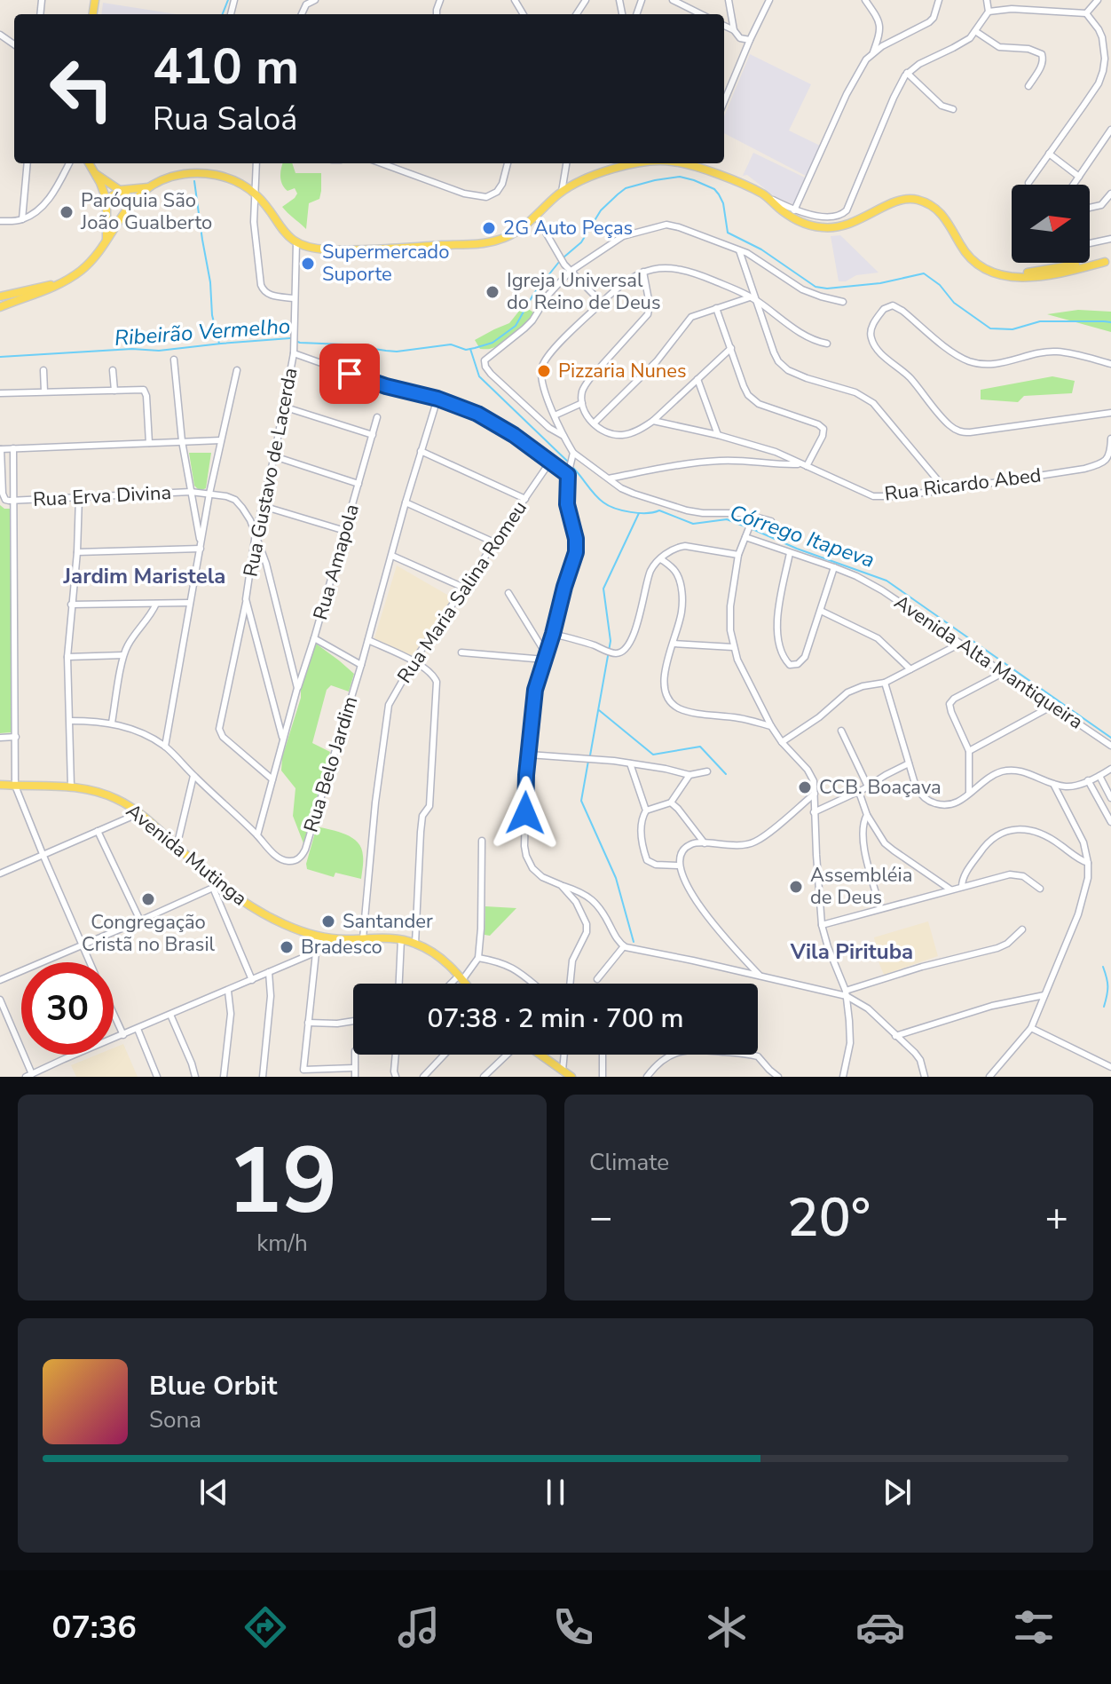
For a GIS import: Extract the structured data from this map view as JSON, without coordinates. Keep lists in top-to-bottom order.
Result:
{
  "streets": {
    "main road": ["Avenida Mutinga"],
    "street": [
      "Rua Gustavo de Lacerda",
      "Rua Ricardo Abed",
      "Rua Erva Divina",
      "Rua Amapola",
      "Rua Maria Salina Romeu",
      "Avenida Alta Mantiqueira",
      "Rua Belo Jardim"
    ]
  },
  "crossings": [
    ["Rua Gustavo de Lacerda", "Rua Erva Divina"],
    ["Rua Gustavo de Lacerda", "Rua Amapola"],
    ["Rua Erva Divina", "Rua Amapola"],
    ["Rua Amapola", "Rua Belo Jardim"],
    ["Rua Maria Salina Romeu", "Avenida Mutinga"]
  ],
  "districts": ["Jardim Maristela", "Vila Pirituba"],
  "water": ["Ribeirão Vermelho", "Córrego Itapeva"],
  "places": [
    "Paróquia São João Gualberto",
    "2G Auto Peças",
    "Supermercado Suporte",
    "Igreja Universal do Reino de Deus",
    "Pizzaria Nunes",
    "CCB. Boaçava",
    "Assembléia de Deus",
    "Congregação Cristã no Brasil",
    "Santander",
    "Bradesco"
  ],
  "north": "right",
  "page": {
    "turn": ["410 m", "Rua Saloá"],
    "limit": "30",
    "trip": "07:38 · 2 min · 700 m",
    "tile": [
      ["19", "km/h"],
      "Climate"
    ],
    "heat": ["−", "20°", "+"],
    "song": ["Blue Orbit", "Sona"],
    "tabs": "07:36"
  }
}
